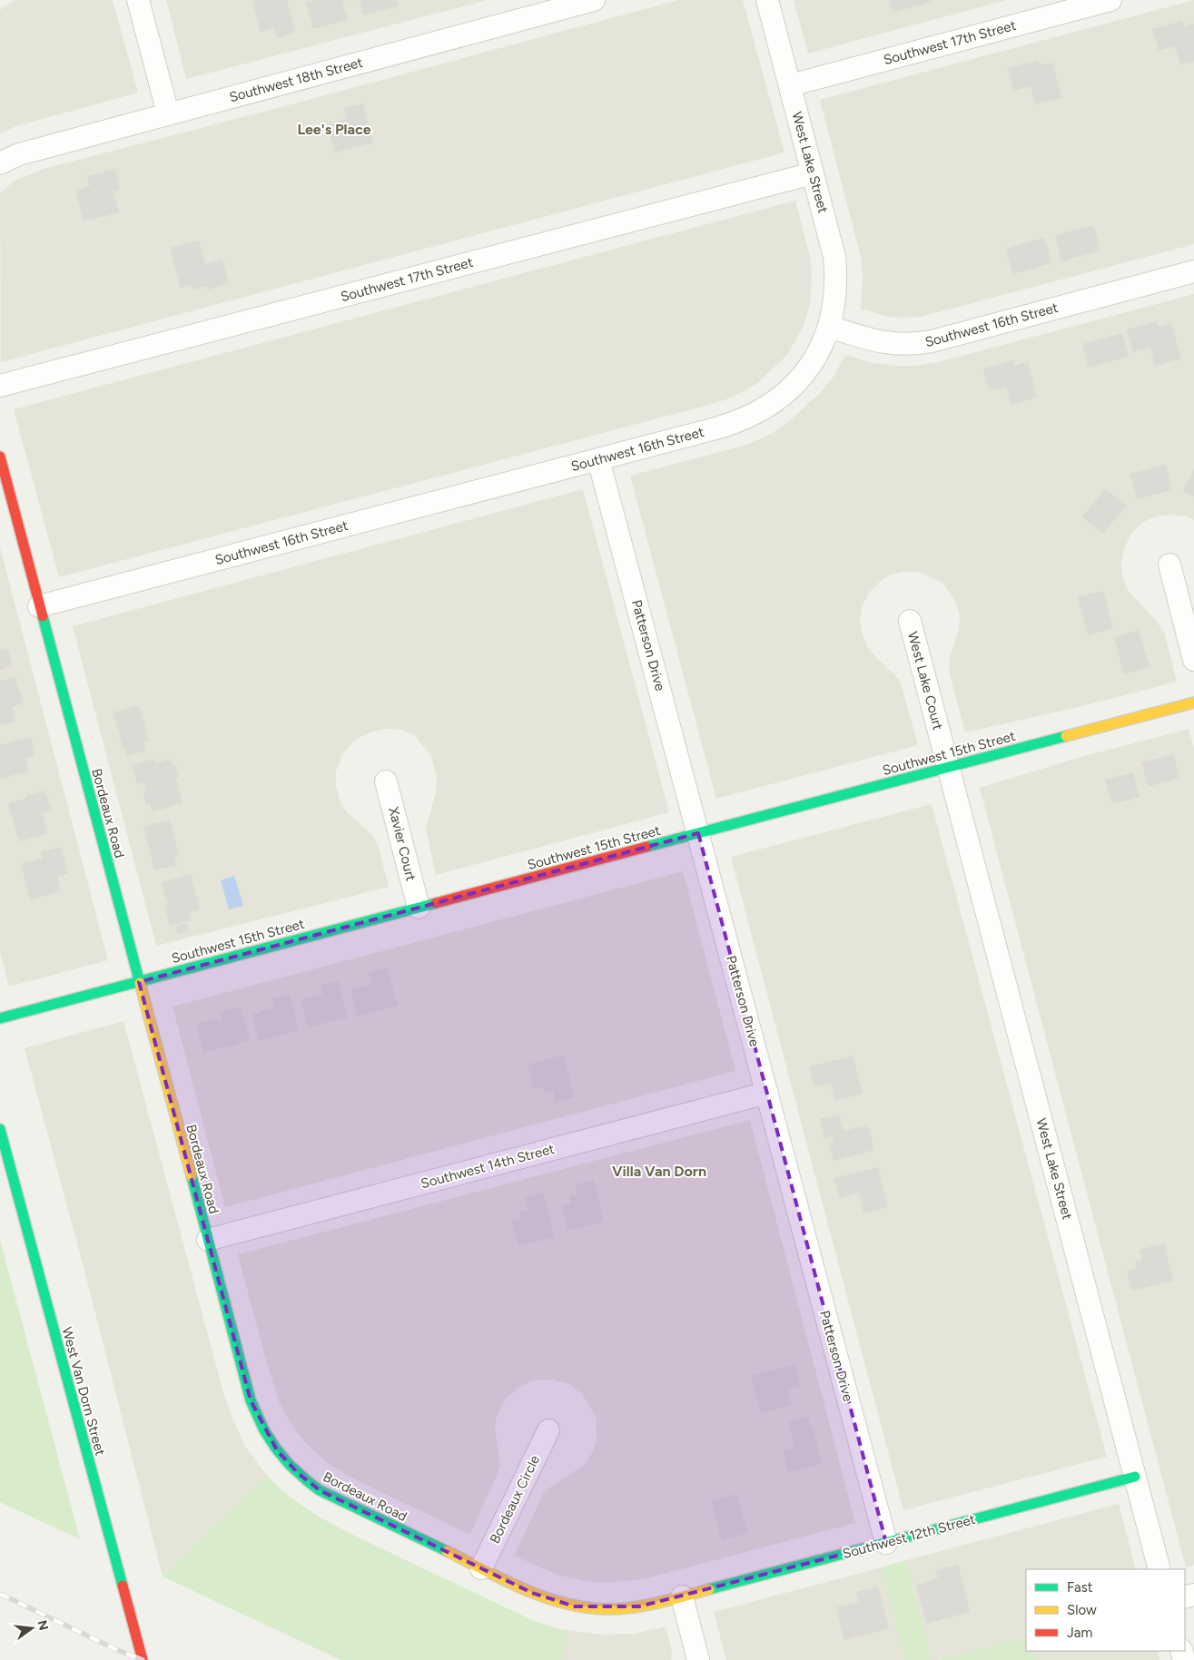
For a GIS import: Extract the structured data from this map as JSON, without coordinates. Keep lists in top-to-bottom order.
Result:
{
  "streets": {
    "street": [
      "Southwest 17th Street",
      "Southwest 18th Street",
      "West Lake Street",
      "Southwest 16th Street",
      "Patterson Drive",
      "West Lake Court",
      "Southwest 15th Street",
      "Bordeaux Road",
      "Xavier Court",
      "Southwest 14th Street",
      "West Van Dorn Street",
      "Bordeaux Circle",
      "Southwest 12th Street"
    ]
  },
  "crossings": [
    ["Southwest 17th Street", "West Lake Street"],
    ["West Lake Street", "Southwest 16th Street"],
    ["West Lake Street", "West Lake Court"],
    ["West Lake Street", "Southwest 15th Street"],
    ["West Lake Street", "Southwest 12th Street"],
    ["Southwest 16th Street", "Patterson Drive"],
    ["Southwest 16th Street", "Bordeaux Road"],
    ["Patterson Drive", "Southwest 15th Street"],
    ["Patterson Drive", "Southwest 14th Street"],
    ["Patterson Drive", "Southwest 12th Street"],
    ["West Lake Court", "Southwest 15th Street"],
    ["Southwest 15th Street", "Bordeaux Road"],
    ["Southwest 15th Street", "Xavier Court"],
    ["Bordeaux Road", "Southwest 14th Street"],
    ["Bordeaux Road", "Bordeaux Circle"],
    ["Bordeaux Road", "Southwest 12th Street"]
  ],
  "districts": ["Lee's Place", "Villa Van Dorn"],
  "legend": ["Fast", "Slow", "Jam"],
  "north": "right"
}
